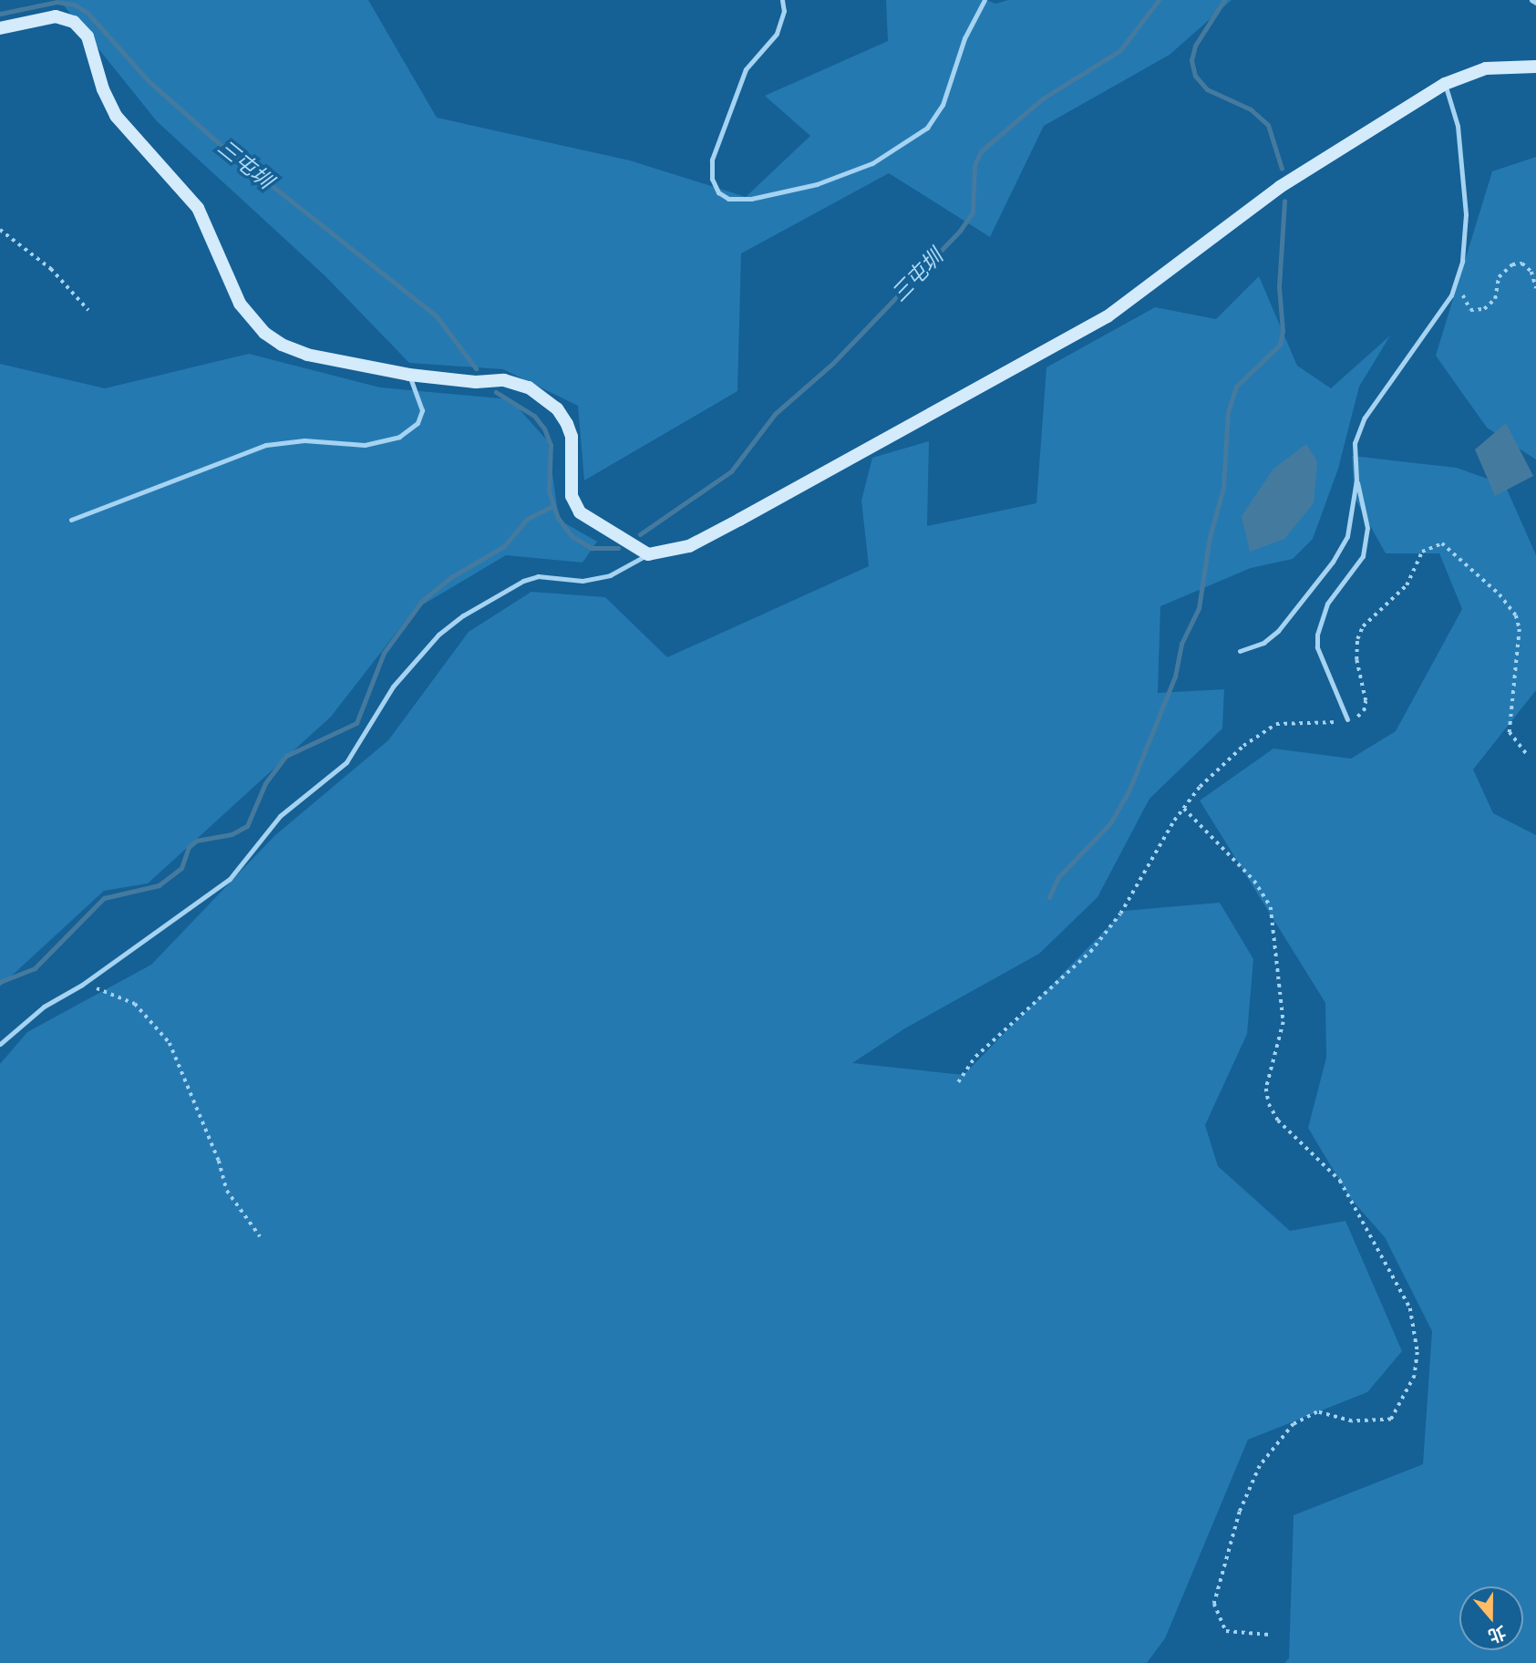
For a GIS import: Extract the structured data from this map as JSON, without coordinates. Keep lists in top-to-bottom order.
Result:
{
  "water": ["三屯圳"],
  "north": "bottom"
}
